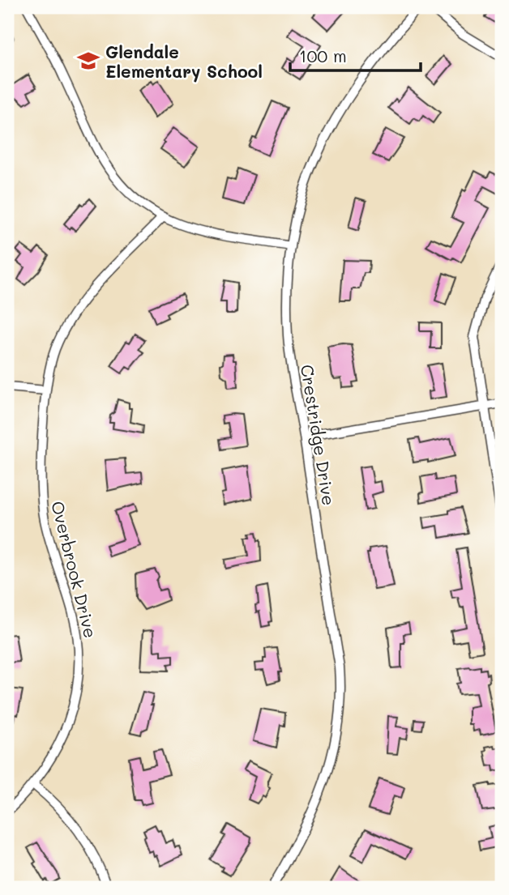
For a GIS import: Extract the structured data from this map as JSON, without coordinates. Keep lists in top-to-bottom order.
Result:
{
  "streets": {
    "street": ["Crestridge Drive", "Overbrook Drive"]
  },
  "places": {
    "school or university": ["Glendale Elementary School"]
  },
  "scale_bar": "100 m"
}
